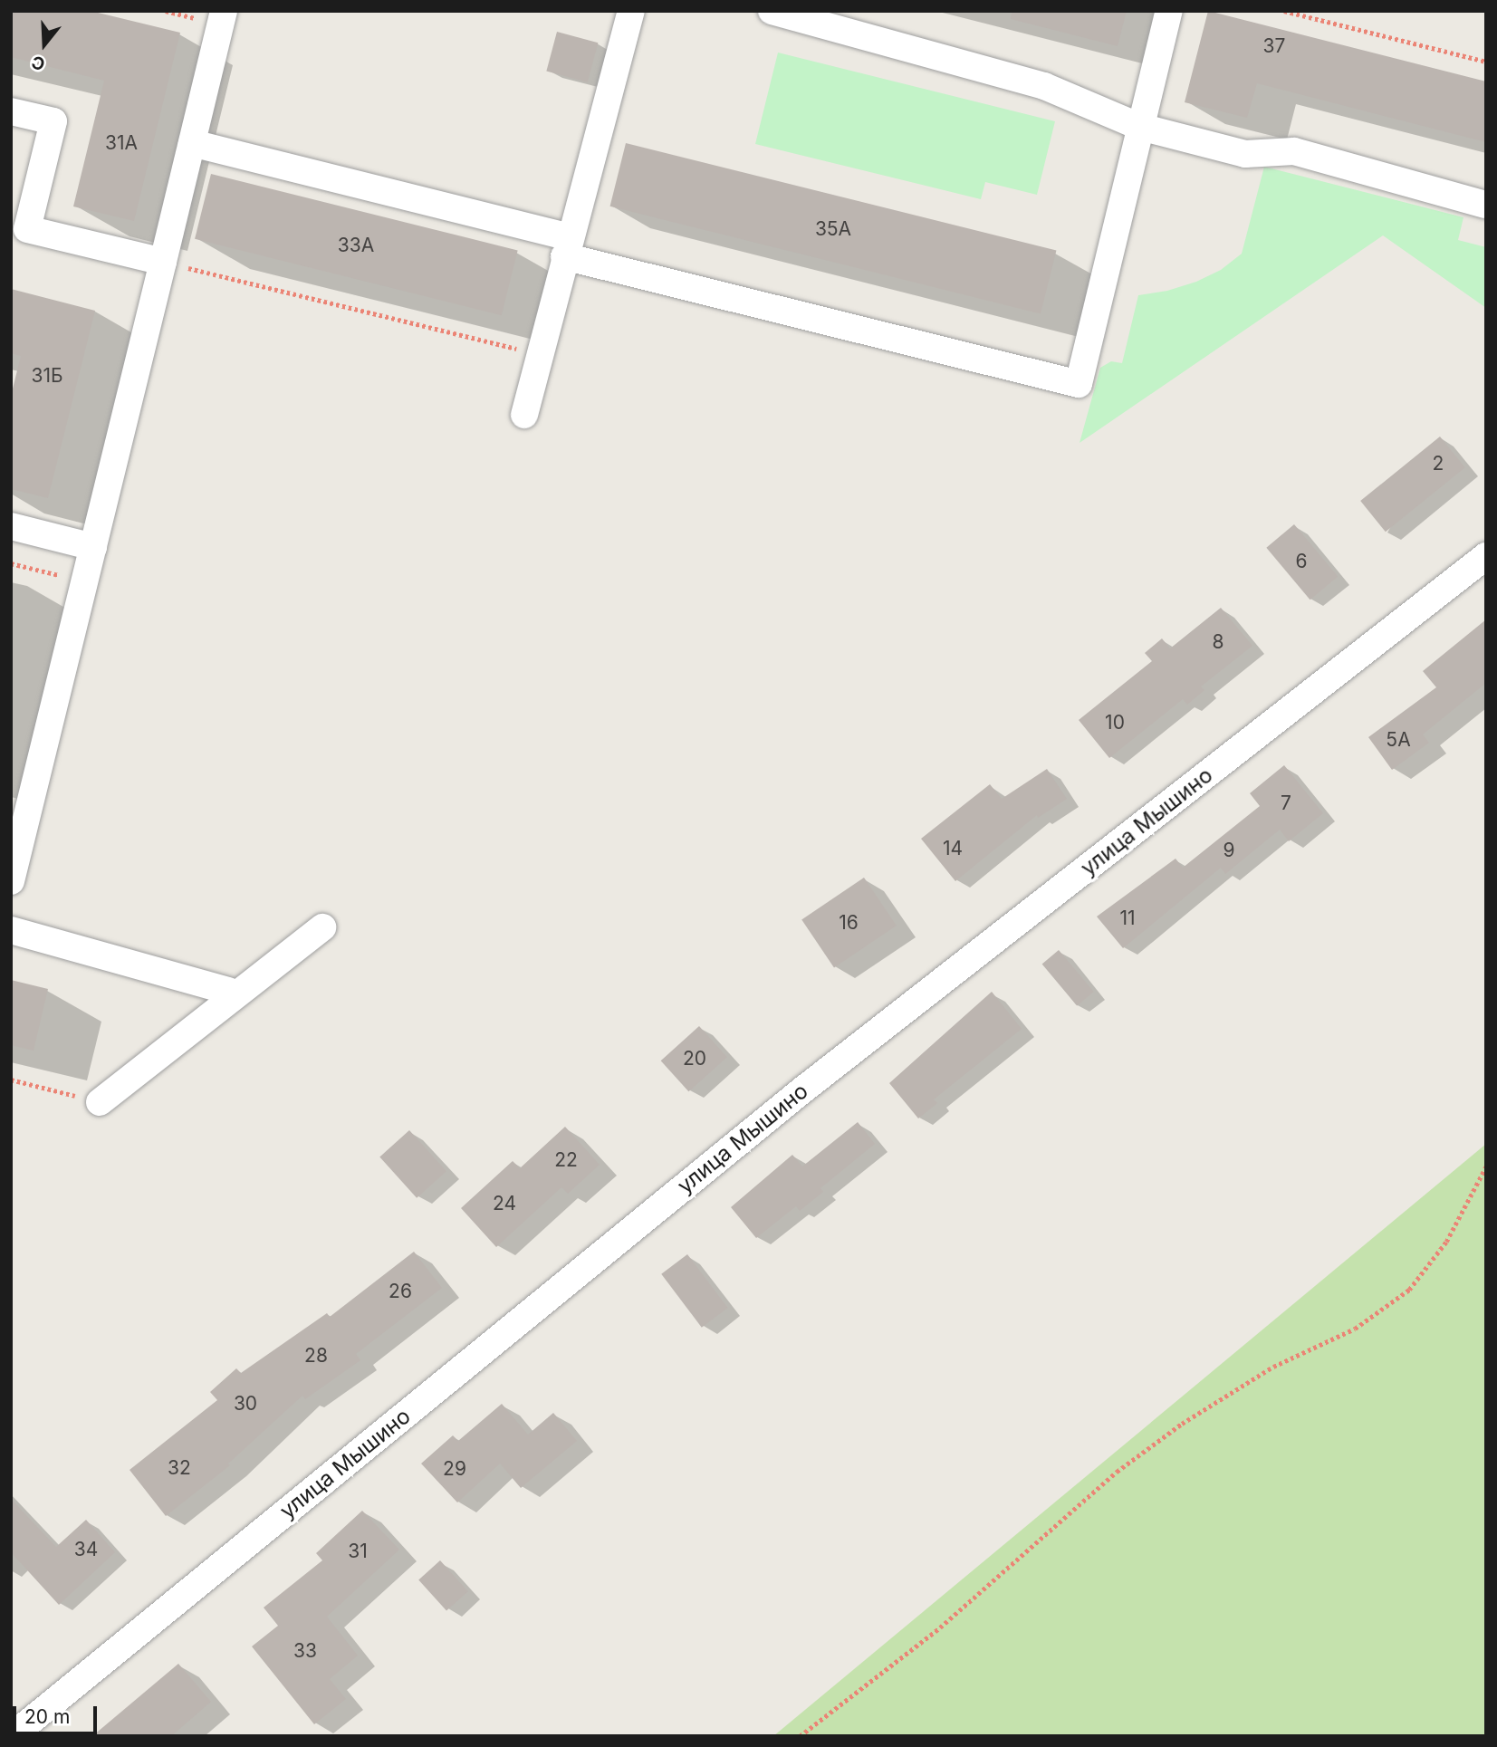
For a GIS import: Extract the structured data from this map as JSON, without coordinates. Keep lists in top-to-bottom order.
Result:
{
  "streets": {
    "street": ["улица Мышино"]
  },
  "house_numbers": [
    "37",
    "31А",
    "35А",
    "33А",
    "31Б",
    "2",
    "6",
    "8",
    "10",
    "5А",
    "7",
    "14",
    "9",
    "11",
    "16",
    "20",
    "22",
    "24",
    "26",
    "28",
    "30",
    "32",
    "29",
    "34",
    "31",
    "33"
  ],
  "scale_bar": "20 m",
  "north": "bottom"
}
